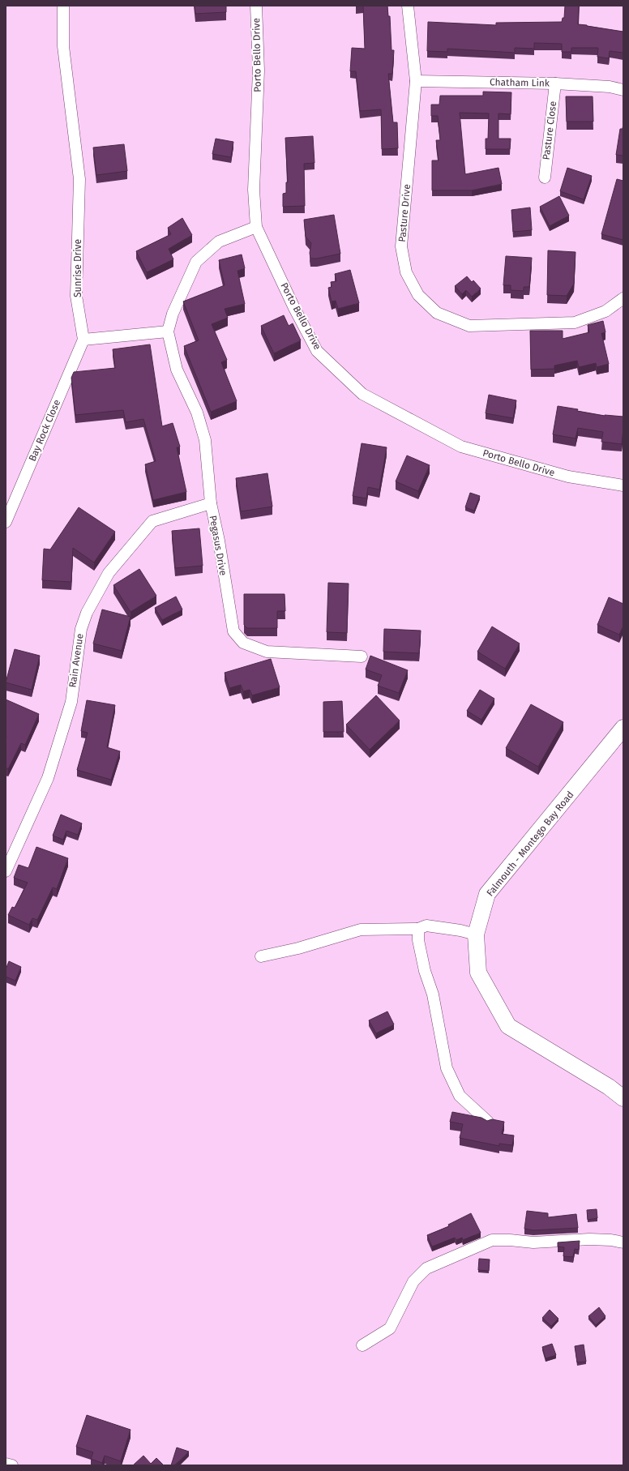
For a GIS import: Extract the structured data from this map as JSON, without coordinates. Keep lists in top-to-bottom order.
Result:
{
  "streets": {
    "main road": ["Falmouth - Montego Bay Road"],
    "street": [
      "Porto Bello Drive",
      "Chatham Link",
      "Pasture Close",
      "Pasture Drive",
      "Sunrise Drive",
      "Bay Rock Close",
      "Pegasus Drive",
      "Rain Avenue"
    ]
  },
  "crossings": [
    ["Chatham Link", "Pasture Close"],
    ["Chatham Link", "Pasture Drive"],
    ["Sunrise Drive", "Bay Rock Close"],
    ["Pegasus Drive", "Rain Avenue"]
  ]
}
